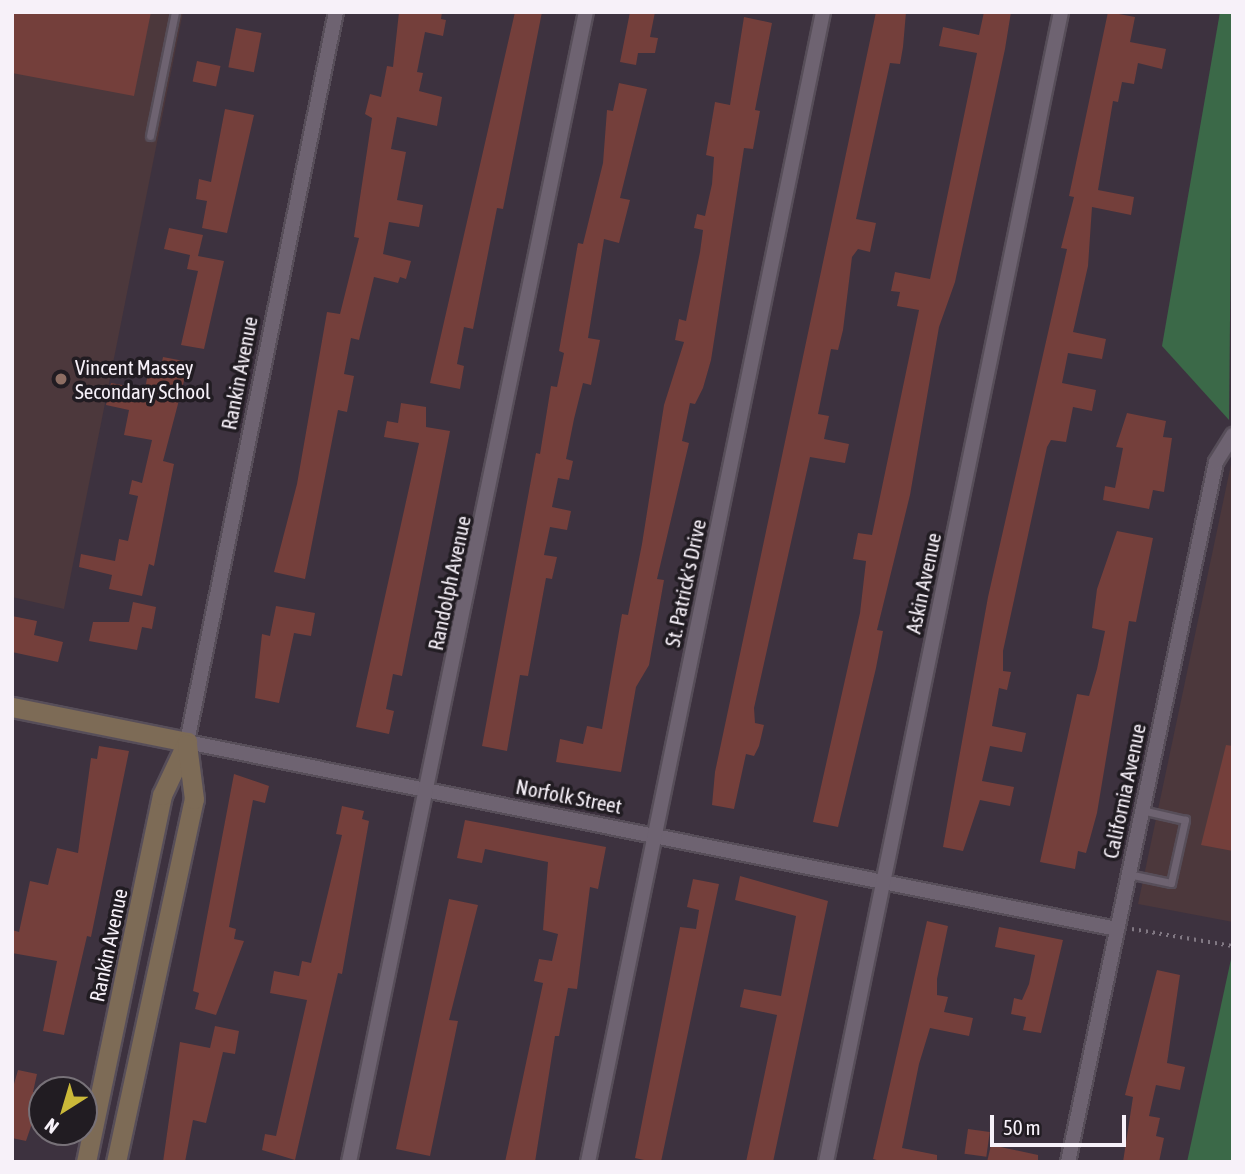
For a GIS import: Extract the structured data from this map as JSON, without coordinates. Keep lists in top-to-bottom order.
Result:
{
  "streets": {
    "street": [
      "Rankin Avenue",
      "Randolph Avenue",
      "St. Patrick's Drive",
      "Askin Avenue",
      "California Avenue",
      "Norfolk Street"
    ]
  },
  "crossings": [
    ["Rankin Avenue", "Norfolk Street"],
    ["Randolph Avenue", "Norfolk Street"],
    ["St. Patrick's Drive", "Norfolk Street"],
    ["Askin Avenue", "Norfolk Street"],
    ["California Avenue", "Norfolk Street"]
  ],
  "places": ["Vincent Massey Secondary School"],
  "scale_bar": "50 m",
  "north": "bottom left"
}
